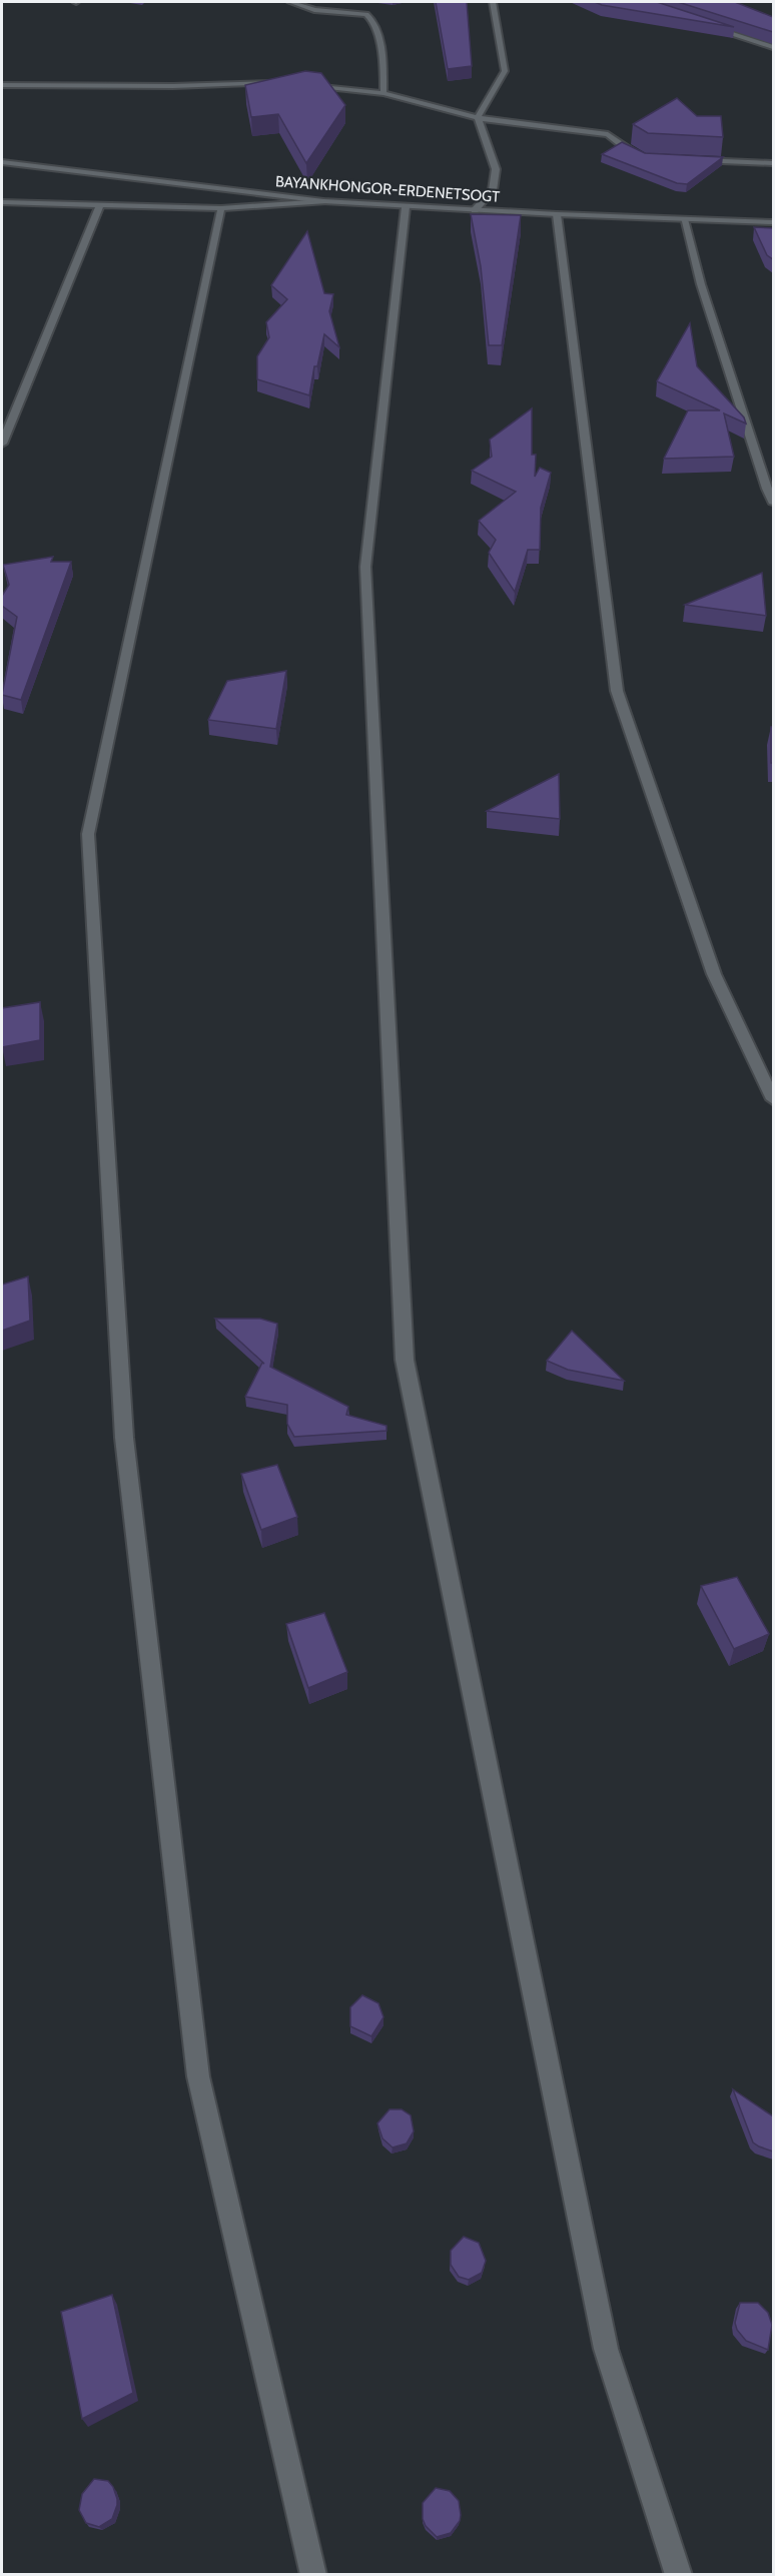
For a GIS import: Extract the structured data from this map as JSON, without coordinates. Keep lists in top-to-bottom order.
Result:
{
  "streets": {
    "street": ["BAYANKHONGOR-ERDENETSOGT"]
  }
}
